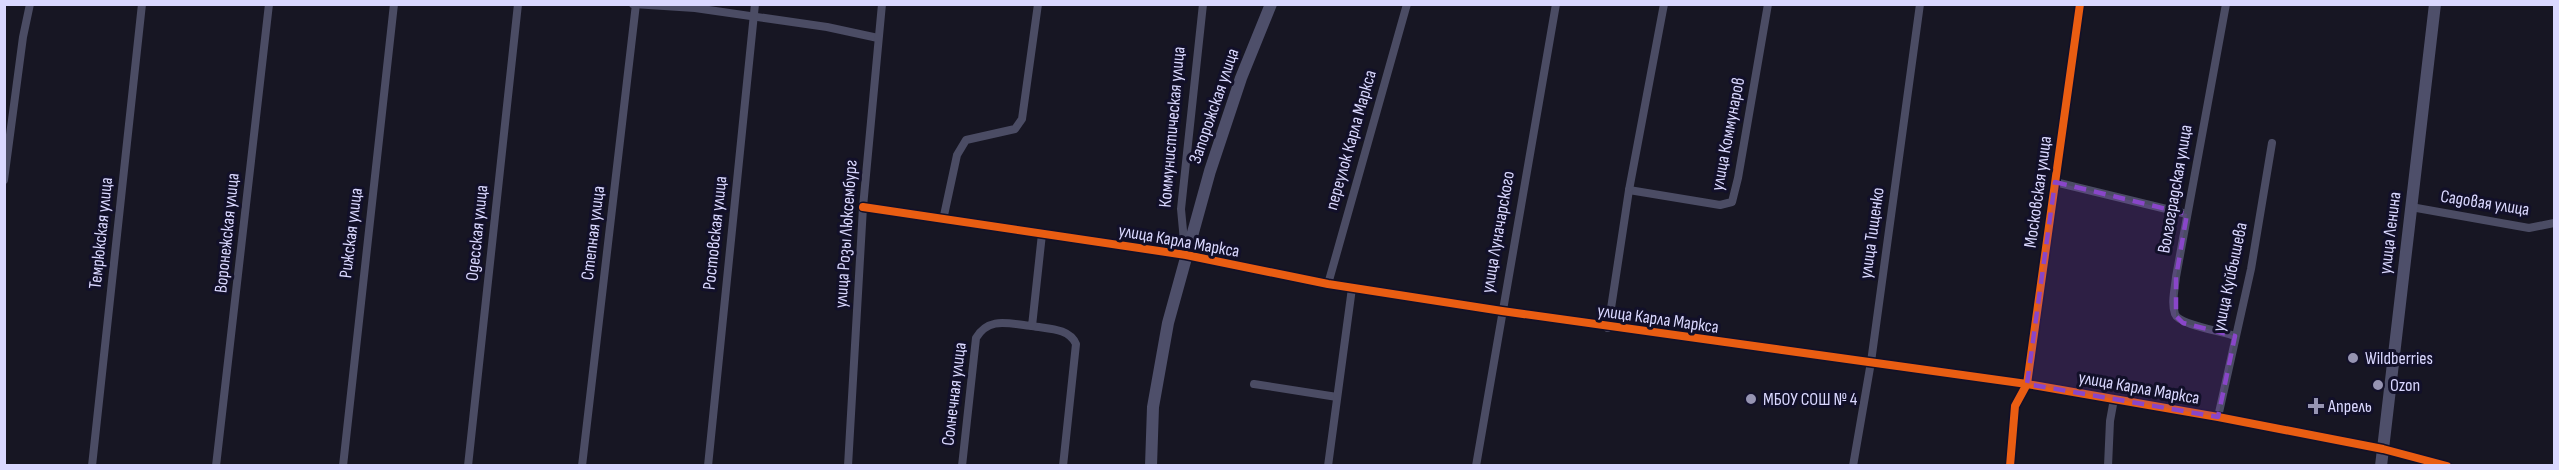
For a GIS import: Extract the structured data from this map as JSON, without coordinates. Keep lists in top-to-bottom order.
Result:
{
  "streets": {
    "main road": ["Запорожская улица", "Коммунистическая улица", "улица Ленина"],
    "street": [
      "улица Коммунаров",
      "переулок Карла Маркса",
      "Волгоградская улица",
      "Московская улица",
      "Садовая улица",
      "улица Луначарского",
      "Темрюкская улица",
      "Воронежская улица",
      "Рижская улица",
      "Одесская улица",
      "Степная улица",
      "Ростовская улица",
      "улица Тищенко",
      "улица Розы Люксембург",
      "улица Карла Маркса",
      "улица Куйбышева",
      "Солнечная улица"
    ]
  },
  "crossings": [
    ["Запорожская улица", "Коммунистическая улица"],
    ["Запорожская улица", "улица Карла Маркса"],
    ["Коммунистическая улица", "улица Карла Маркса"],
    ["переулок Карла Маркса", "улица Карла Маркса"],
    ["Волгоградская улица", "улица Куйбышева"],
    ["Московская улица", "улица Карла Маркса"],
    ["Садовая улица", "улица Ленина"],
    ["улица Луначарского", "улица Карла Маркса"],
    ["улица Тищенко", "улица Карла Маркса"],
    ["улица Ленина", "улица Карла Маркса"],
    ["улица Розы Люксембург", "улица Карла Маркса"],
    ["улица Карла Маркса", "улица Куйбышева"]
  ],
  "places": {
    "other": ["Wildberries", "Ozon", "МБОУ СОШ № 4"],
    "health": ["Апрель"]
  }
}
